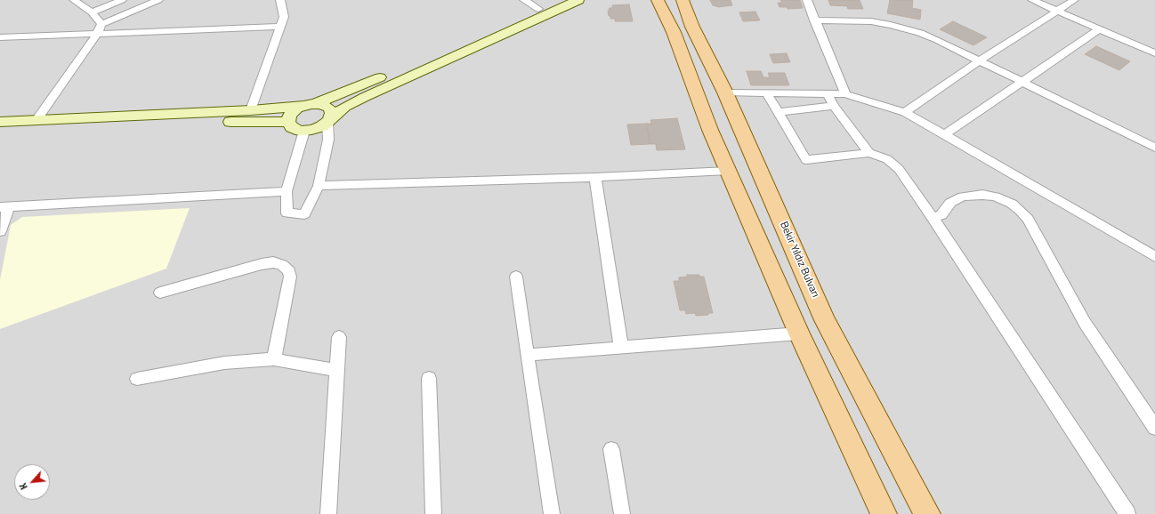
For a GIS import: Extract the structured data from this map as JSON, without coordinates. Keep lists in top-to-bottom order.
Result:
{
  "streets": {
    "main road": ["Bekir Yıldız Bulvarı"]
  },
  "north": "bottom left"
}
